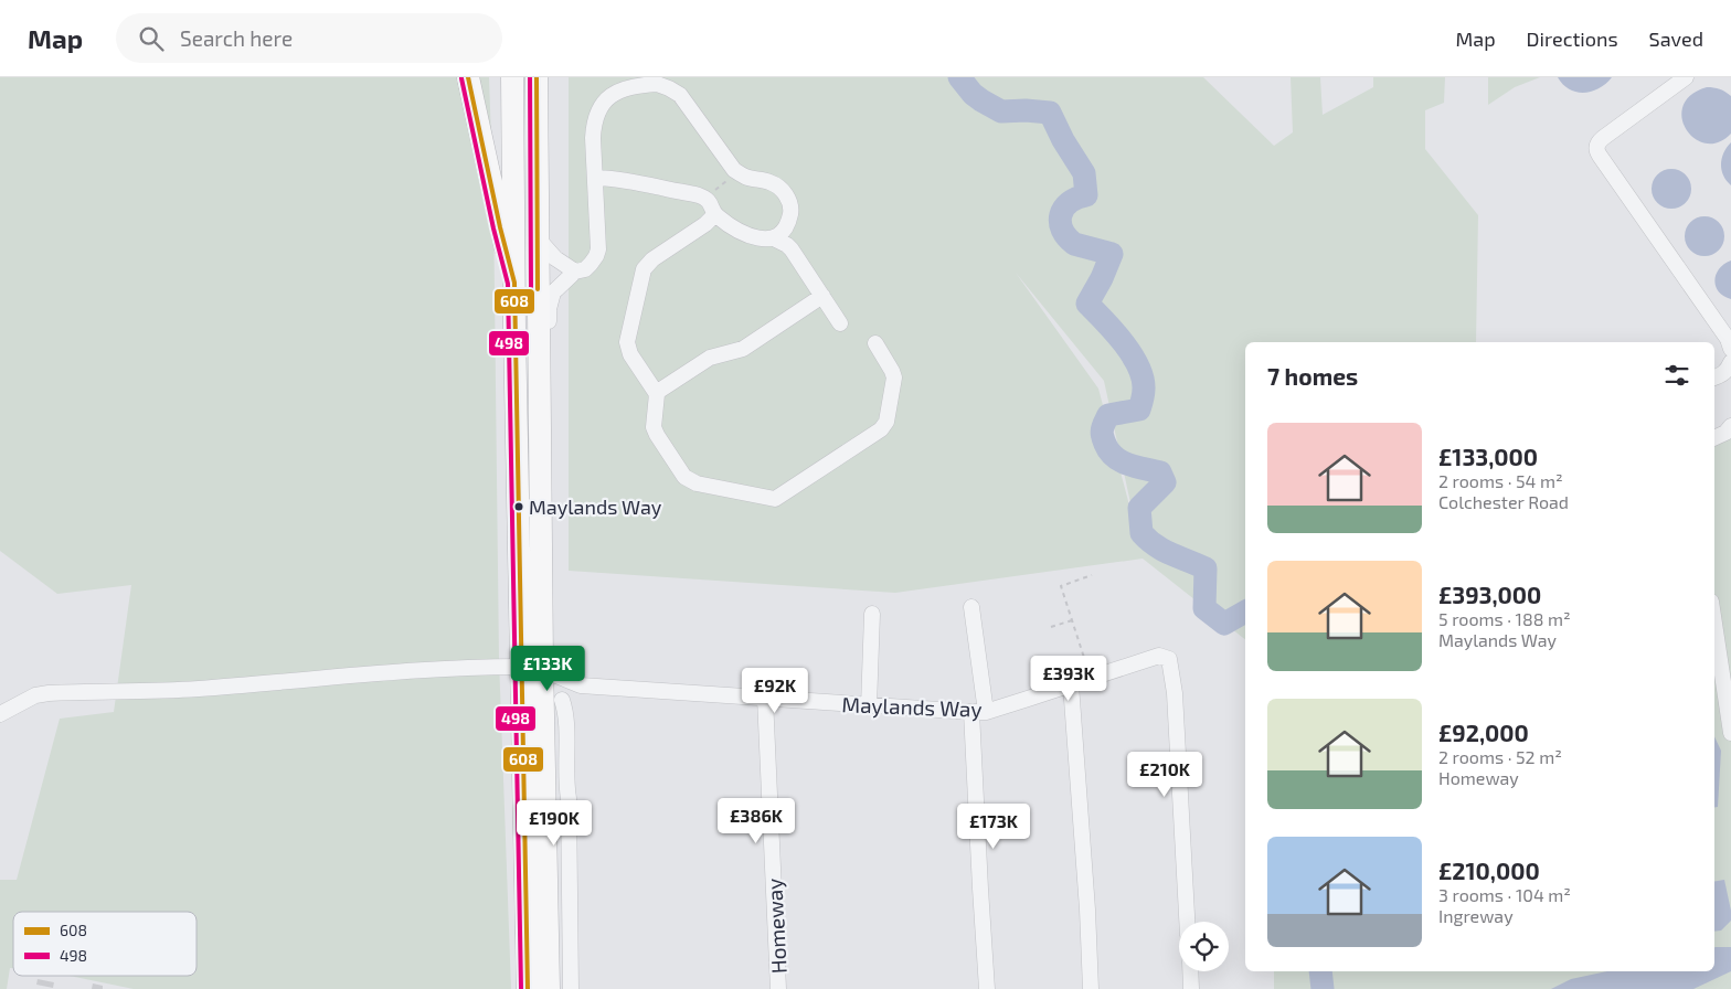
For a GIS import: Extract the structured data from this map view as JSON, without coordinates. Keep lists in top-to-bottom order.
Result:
{
  "streets": {
    "street": ["Maylands Way", "Homeway"]
  },
  "crossings": [
    ["Maylands Way", "Homeway"]
  ],
  "places": ["Maylands Way"],
  "lines": ["transit line 608", "transit line 498"],
  "legend": ["608", "498"],
  "page": {
    "header": "Map",
    "search": "Search here",
    "nav": ["Map", "Directions", "Saved"],
    "heading": "7 homes",
    "list": [
      {
        "name": "£133,000",
        "note": "2 rooms · 54 m² · Colchester Road"
      },
      {
        "name": "£393,000",
        "note": "5 rooms · 188 m² · Maylands Way"
      },
      {
        "name": "£92,000",
        "note": "2 rooms · 52 m² · Homeway"
      },
      {
        "name": "£210,000",
        "note": "3 rooms · 104 m² · Ingreway"
      }
    ],
    "price": [
      "£133K",
      "£393K",
      "£92K",
      "£210K",
      "£386K",
      "£190K",
      "£173K"
    ]
  }
}
